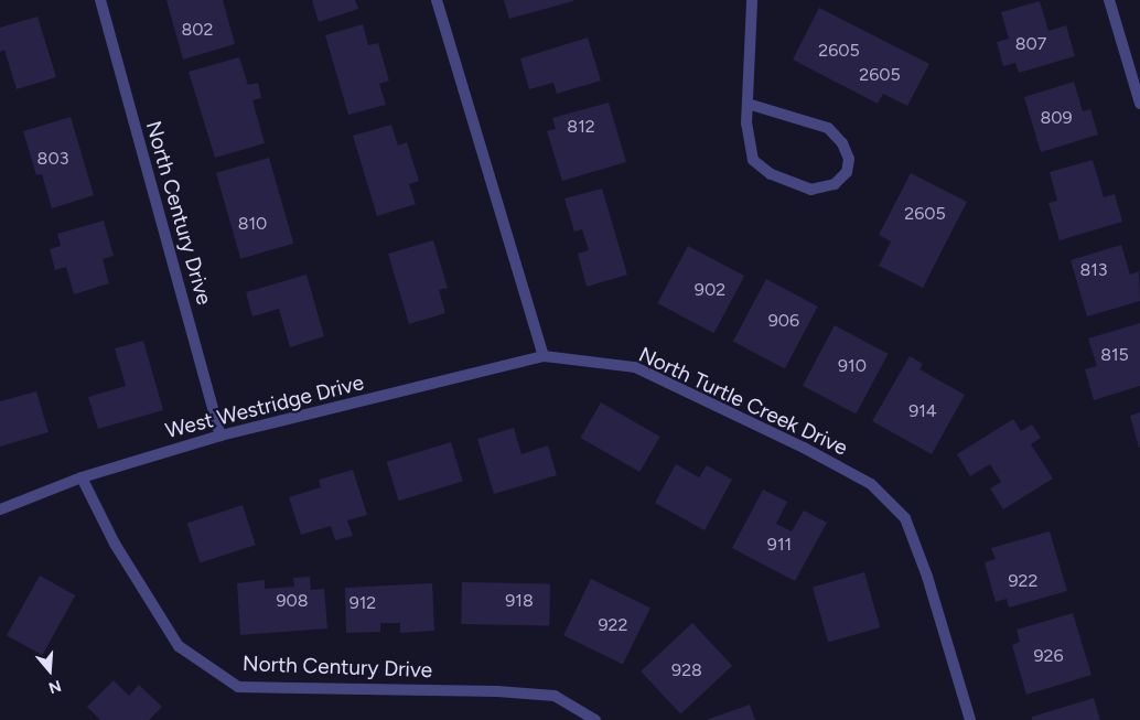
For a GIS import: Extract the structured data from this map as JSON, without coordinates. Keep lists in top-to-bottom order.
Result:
{
  "streets": {
    "street": ["North Century Drive", "North Turtle Creek Drive", "West Westridge Drive"]
  },
  "crossings": [
    ["North Century Drive", "West Westridge Drive"],
    ["North Turtle Creek Drive", "West Westridge Drive"]
  ],
  "house_numbers": [
    "802",
    "807",
    "2605",
    "2605",
    "809",
    "812",
    "803",
    "2605",
    "810",
    "813",
    "902",
    "906",
    "815",
    "910",
    "914",
    "911",
    "922",
    "908",
    "918",
    "912",
    "922",
    "926",
    "928"
  ],
  "north": "bottom"
}
